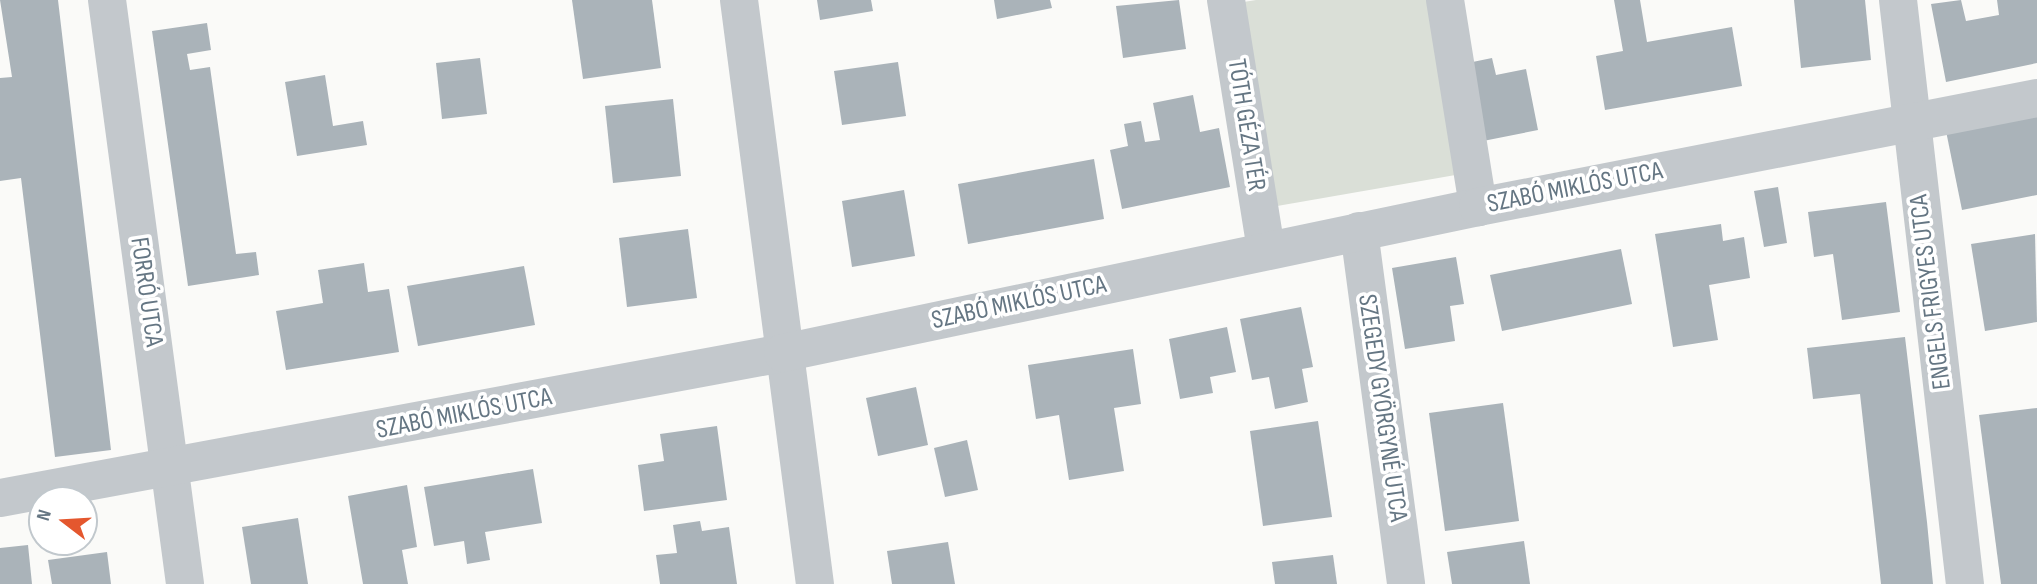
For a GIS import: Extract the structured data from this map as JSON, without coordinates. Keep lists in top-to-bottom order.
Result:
{
  "streets": {
    "street": [
      "TÓTH GÉZA TÉR",
      "SZABÓ MIKLÓS UTCA",
      "FORRÓ UTCA",
      "ENGELS FRIGYES UTCA",
      "SZEGEDY GYÖRGYNÉ UTCA"
    ]
  },
  "crossings": [
    ["TÓTH GÉZA TÉR", "SZABÓ MIKLÓS UTCA"],
    ["SZABÓ MIKLÓS UTCA", "FORRÓ UTCA"],
    ["SZABÓ MIKLÓS UTCA", "ENGELS FRIGYES UTCA"],
    ["SZABÓ MIKLÓS UTCA", "SZEGEDY GYÖRGYNÉ UTCA"]
  ],
  "north": "left"
}
